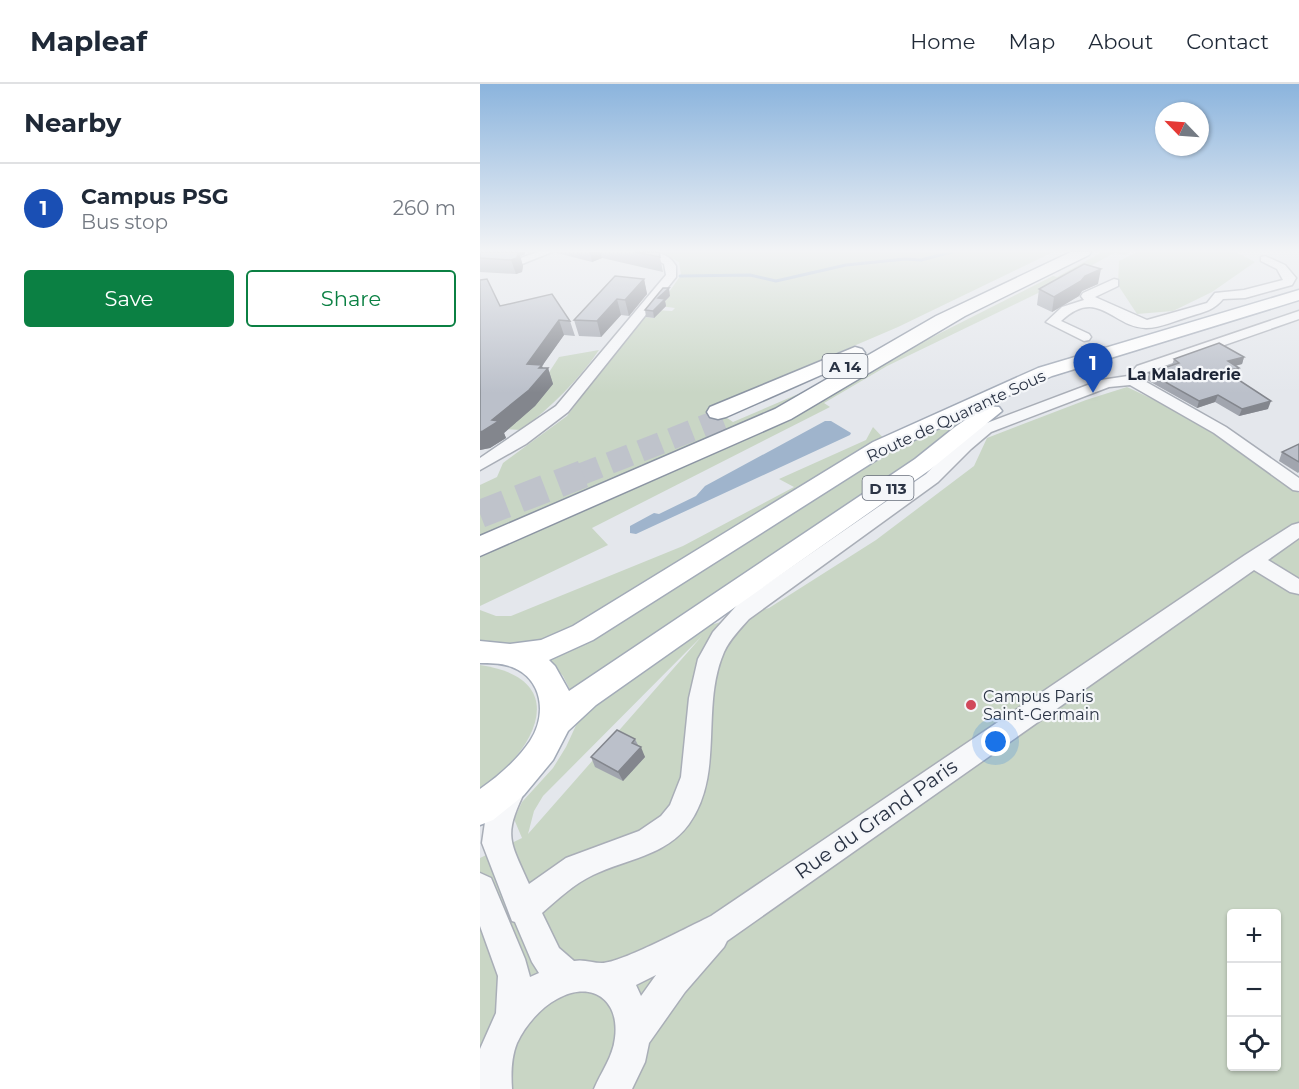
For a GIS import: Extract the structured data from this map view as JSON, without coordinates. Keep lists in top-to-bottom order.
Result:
{
  "streets": {
    "highway": ["A 14"],
    "main road": ["Route de Quarante Sous", "D 113"],
    "street": ["Rue du Grand Paris"]
  },
  "districts": ["La Maladrerie"],
  "places": ["Campus Paris Saint-Germain"],
  "north": "top left",
  "page": {
    "header": "Mapleaf",
    "nav": [
      "Home",
      "Map",
      "About",
      "Contact"
    ],
    "heading": "Nearby",
    "list": [
      {
        "mark": "1",
        "name": "Campus PSG",
        "note": "Bus stop",
        "value": "260 m"
      }
    ],
    "buttons": ["Save", "Share"],
    "pins": "1",
    "map_buttons": ["+", "−"]
  }
}
